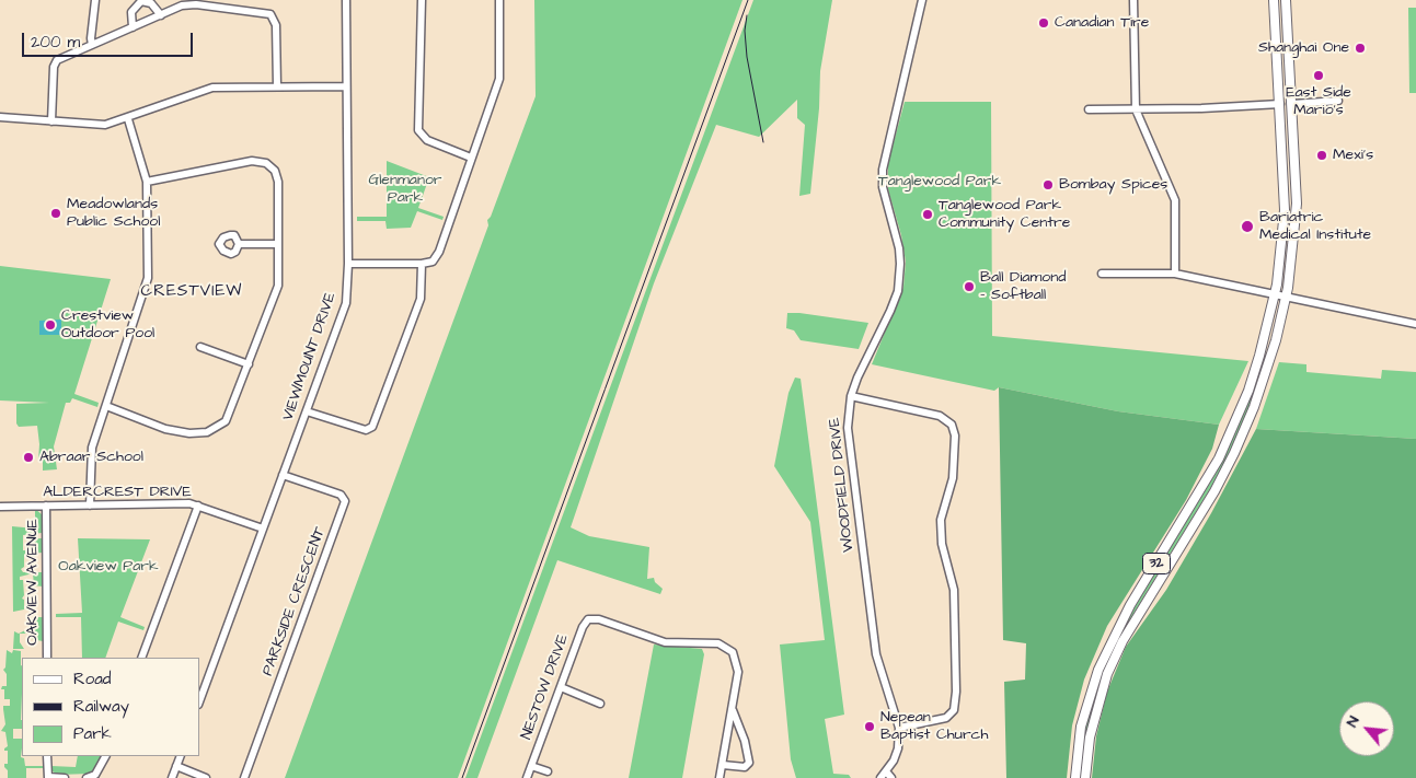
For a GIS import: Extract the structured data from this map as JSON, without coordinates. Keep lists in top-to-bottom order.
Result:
{
  "streets": {
    "main road": ["32"],
    "street": [
      "VIEWMOUNT DRIVE",
      "WOODFIELD DRIVE",
      "ALDERCREST DRIVE",
      "OAKVIEW AVENUE",
      "PARKSIDE CRESCENT",
      "NESTOW DRIVE"
    ]
  },
  "crossings": [
    ["VIEWMOUNT DRIVE", "ALDERCREST DRIVE"],
    ["VIEWMOUNT DRIVE", "PARKSIDE CRESCENT"],
    ["ALDERCREST DRIVE", "OAKVIEW AVENUE"]
  ],
  "districts": ["CRESTVIEW"],
  "parks": ["Glenmanor Park", "Tanglewood Park", "Oakview Park"],
  "places": [
    "Canadian Tire",
    "Shanghai One",
    "East Side Mario's",
    "Mexi's",
    "Bombay Spices",
    "Meadowlands Public School",
    "Tanglewood Park Community Centre",
    "Bariatric Medical Institute",
    "Ball Diamond - Softball",
    "Crestview Outdoor Pool",
    "Abraar School",
    "Nepean Baptist Church"
  ],
  "legend": ["Road", "Railway", "Park"],
  "scale_bar": "200 m",
  "north": "top left"
}
